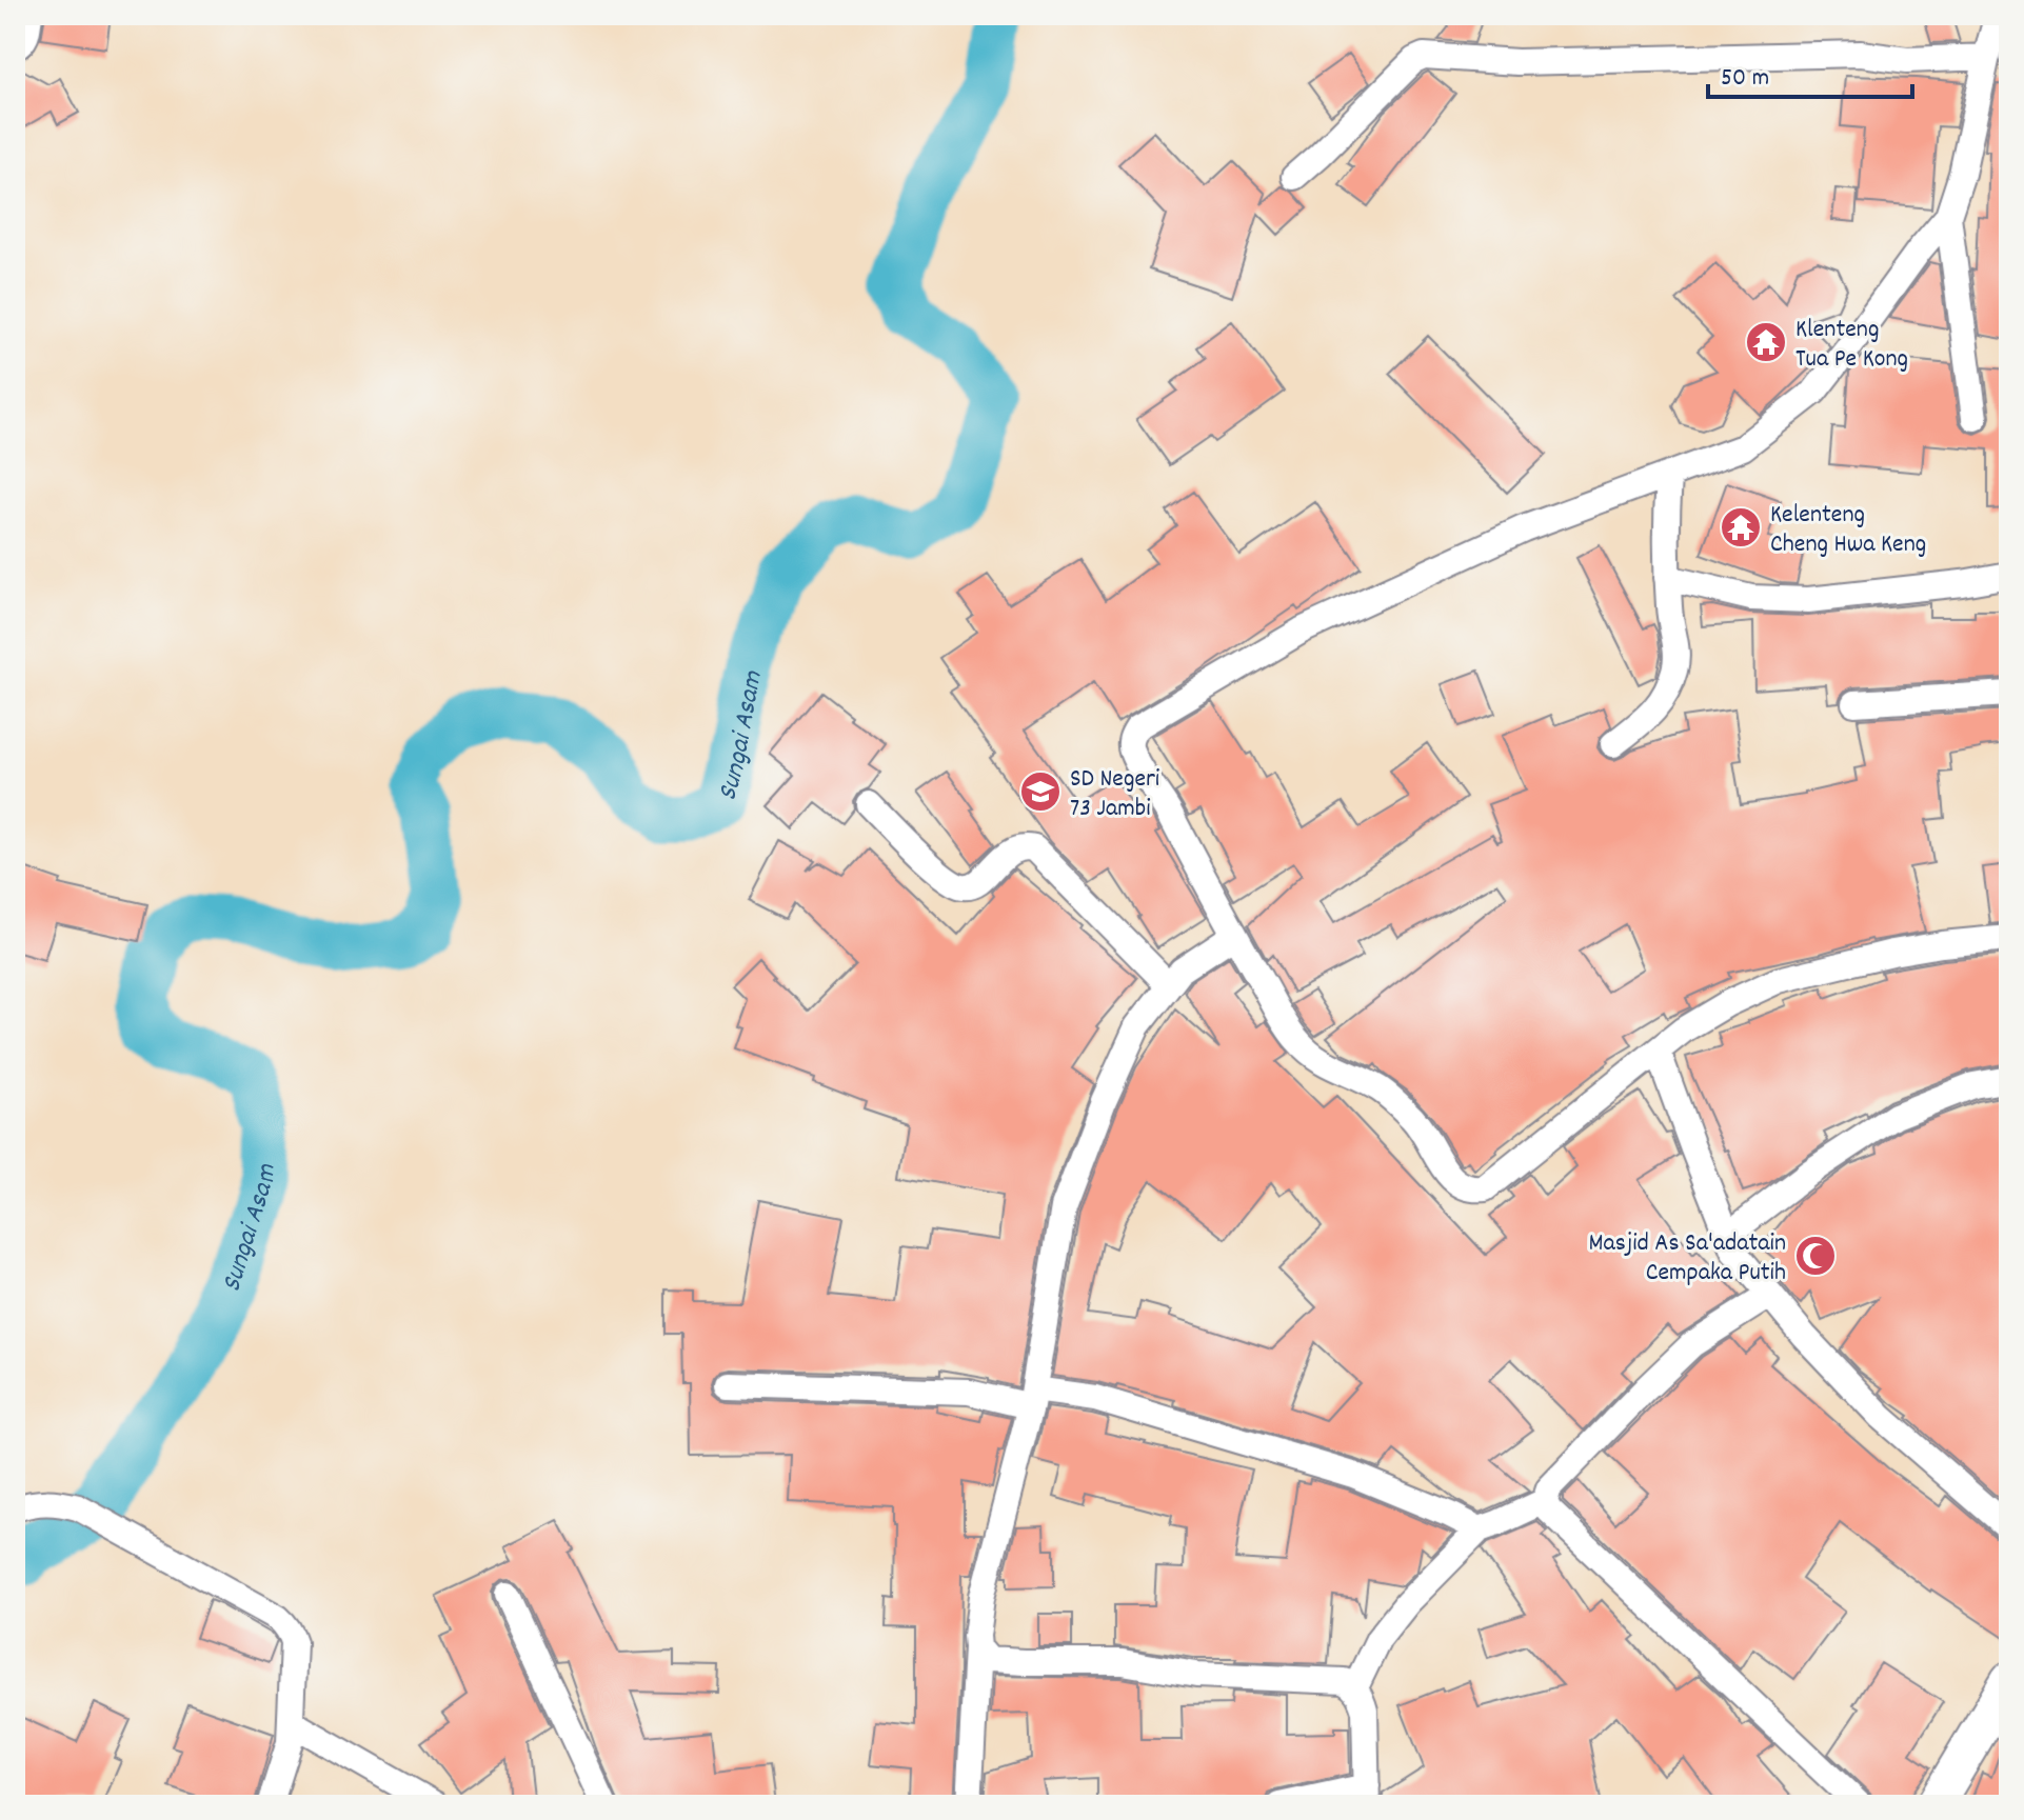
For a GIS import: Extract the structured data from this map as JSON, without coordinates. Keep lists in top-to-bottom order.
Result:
{
  "water": ["Sungai Asam"],
  "places": {
    "temple": ["Klenteng Tua Pe Kong", "Kelenteng Cheng Hwa Keng"],
    "school or university": ["SD Negeri 73 Jambi"],
    "mosque": ["Masjid As Sa'adatain Cempaka Putih"]
  },
  "scale_bar": "50 m"
}
